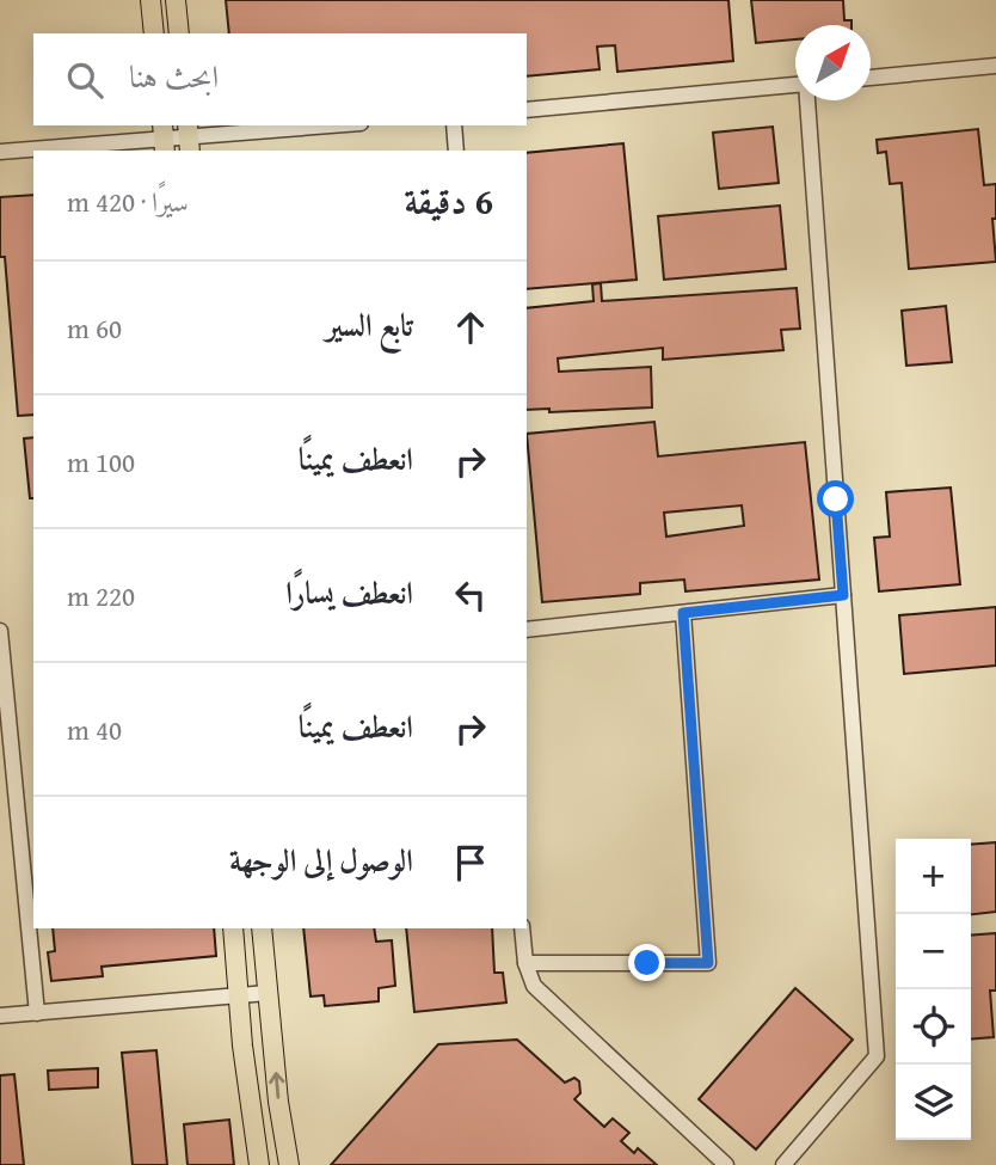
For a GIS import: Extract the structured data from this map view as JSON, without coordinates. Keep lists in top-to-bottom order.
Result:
{
  "north": "top right",
  "page": {
    "search": "ابحث هنا",
    "heading": ["6 دقيقة", "سيرًا · 420 m"],
    "list": [
      ["تابع السير", "60 m"],
      ["انعطف يمينًا", "100 m"],
      ["انعطف يسارًا", "220 m"],
      ["انعطف يمينًا", "40 m"],
      "الوصول إلى الوجهة"
    ],
    "map_buttons": ["+", "−"]
  }
}
